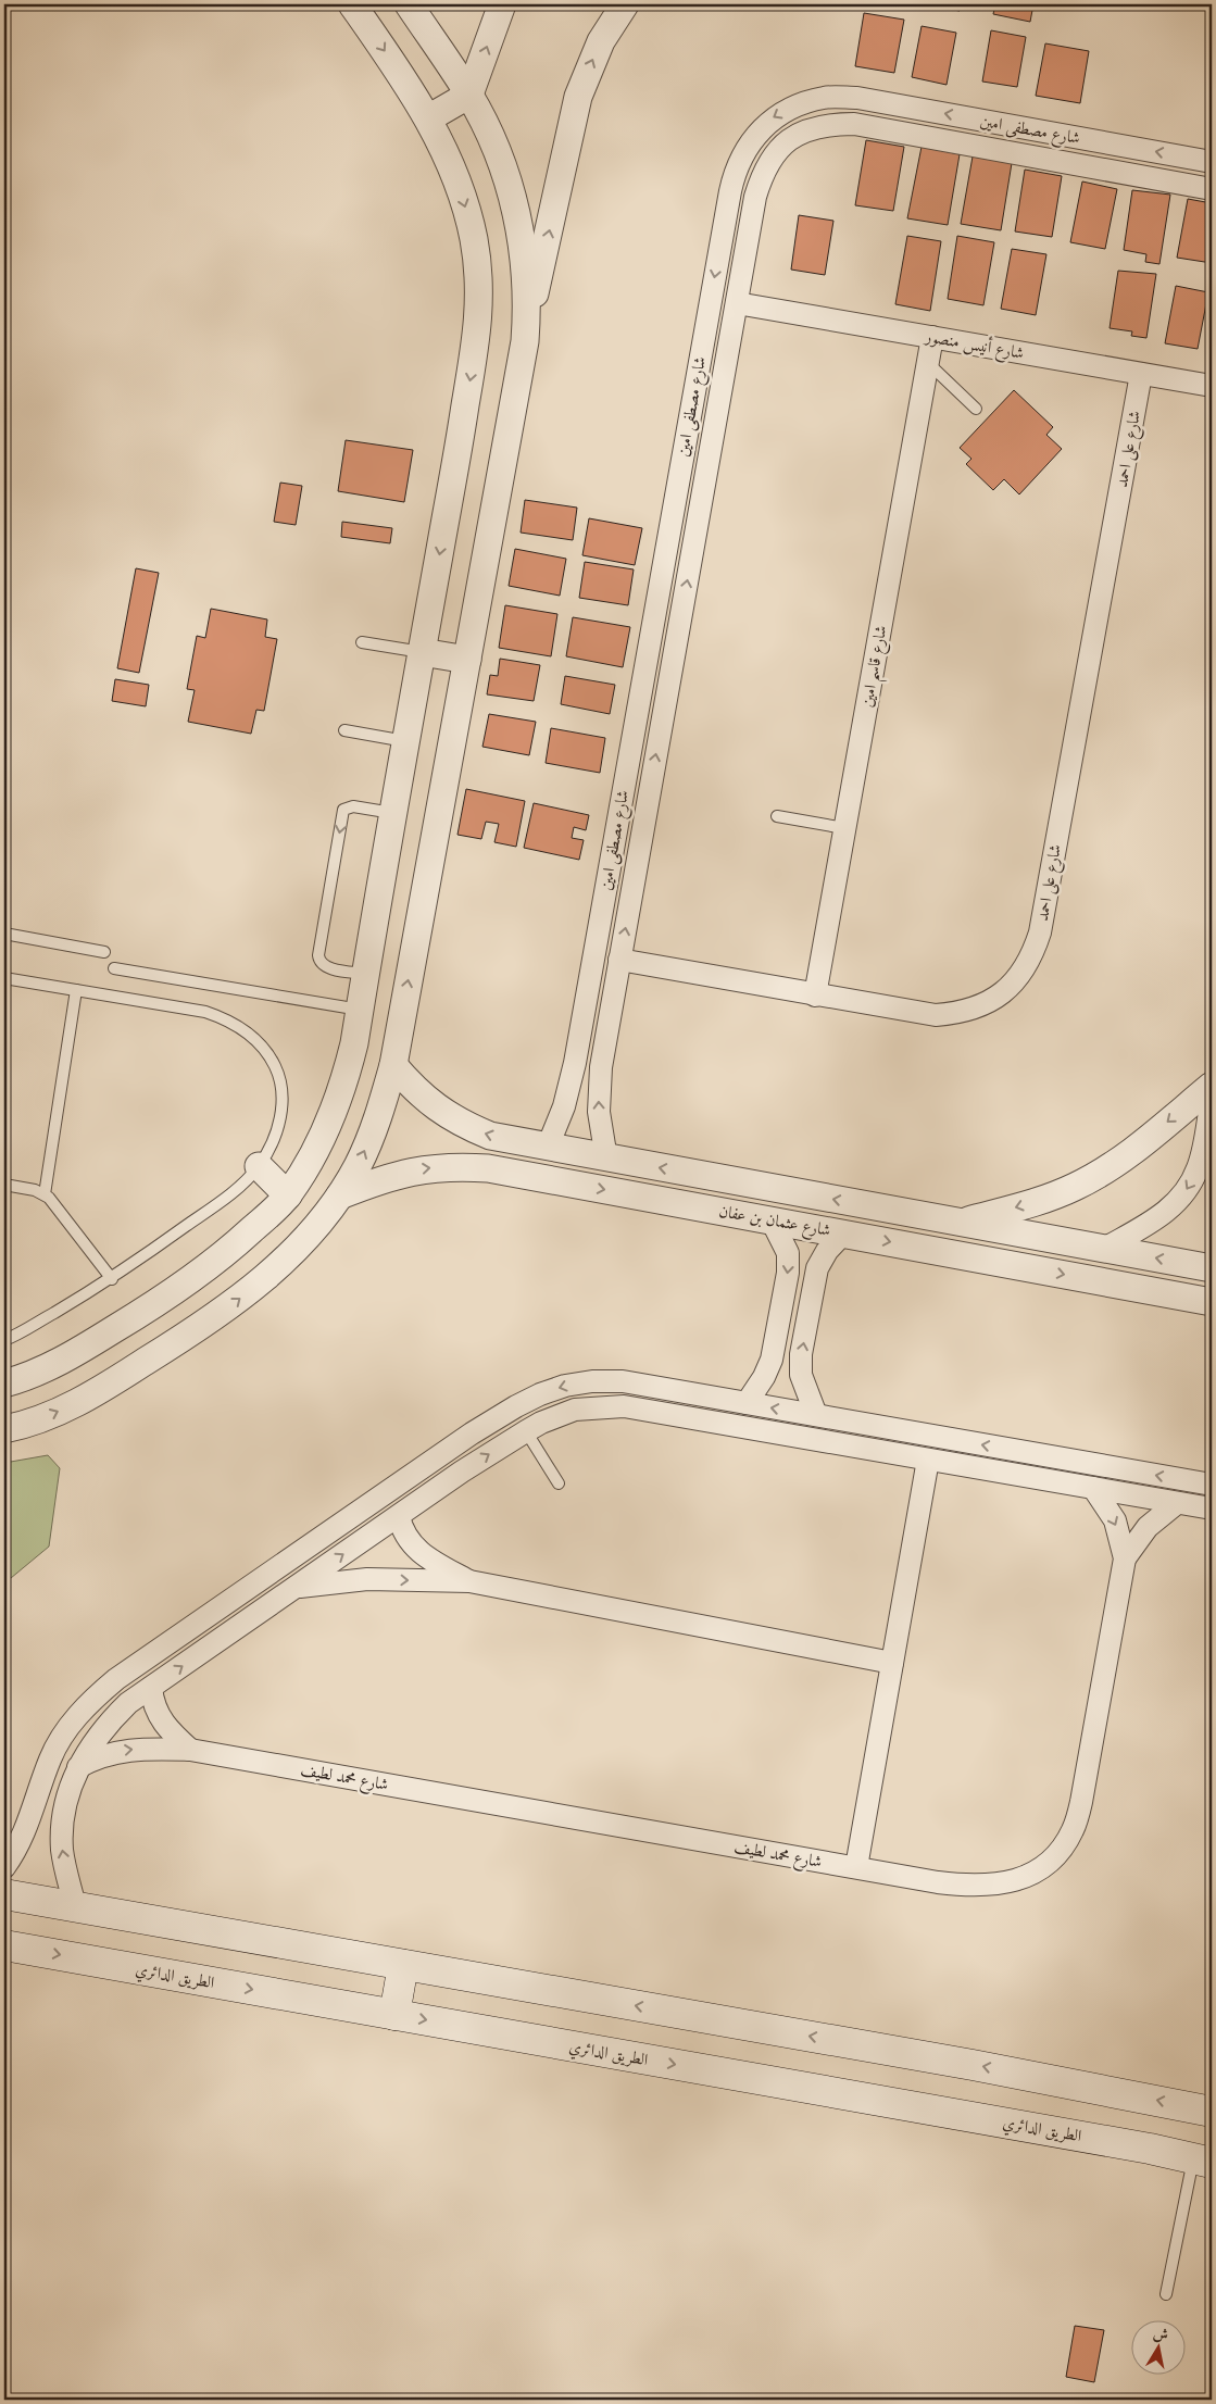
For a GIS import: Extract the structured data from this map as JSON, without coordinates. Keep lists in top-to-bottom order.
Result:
{
  "streets": {
    "main road": ["الطريق الدائري"],
    "street": [
      "شارع مصطفى امين",
      "شارع أنيس منصور",
      "شارع على احمد",
      "شارع قاسم امين",
      "شارع عثمان بن عفان",
      "شارع محمد لطيف"
    ]
  },
  "crossings": [
    ["شارع مصطفى امين", "شارع أنيس منصور"],
    ["شارع مصطفى امين", "شارع على احمد"],
    ["شارع مصطفى امين", "شارع عثمان بن عفان"],
    ["شارع أنيس منصور", "شارع على احمد"],
    ["شارع أنيس منصور", "شارع قاسم امين"],
    ["شارع على احمد", "شارع قاسم امين"]
  ],
  "north": "top"
}
